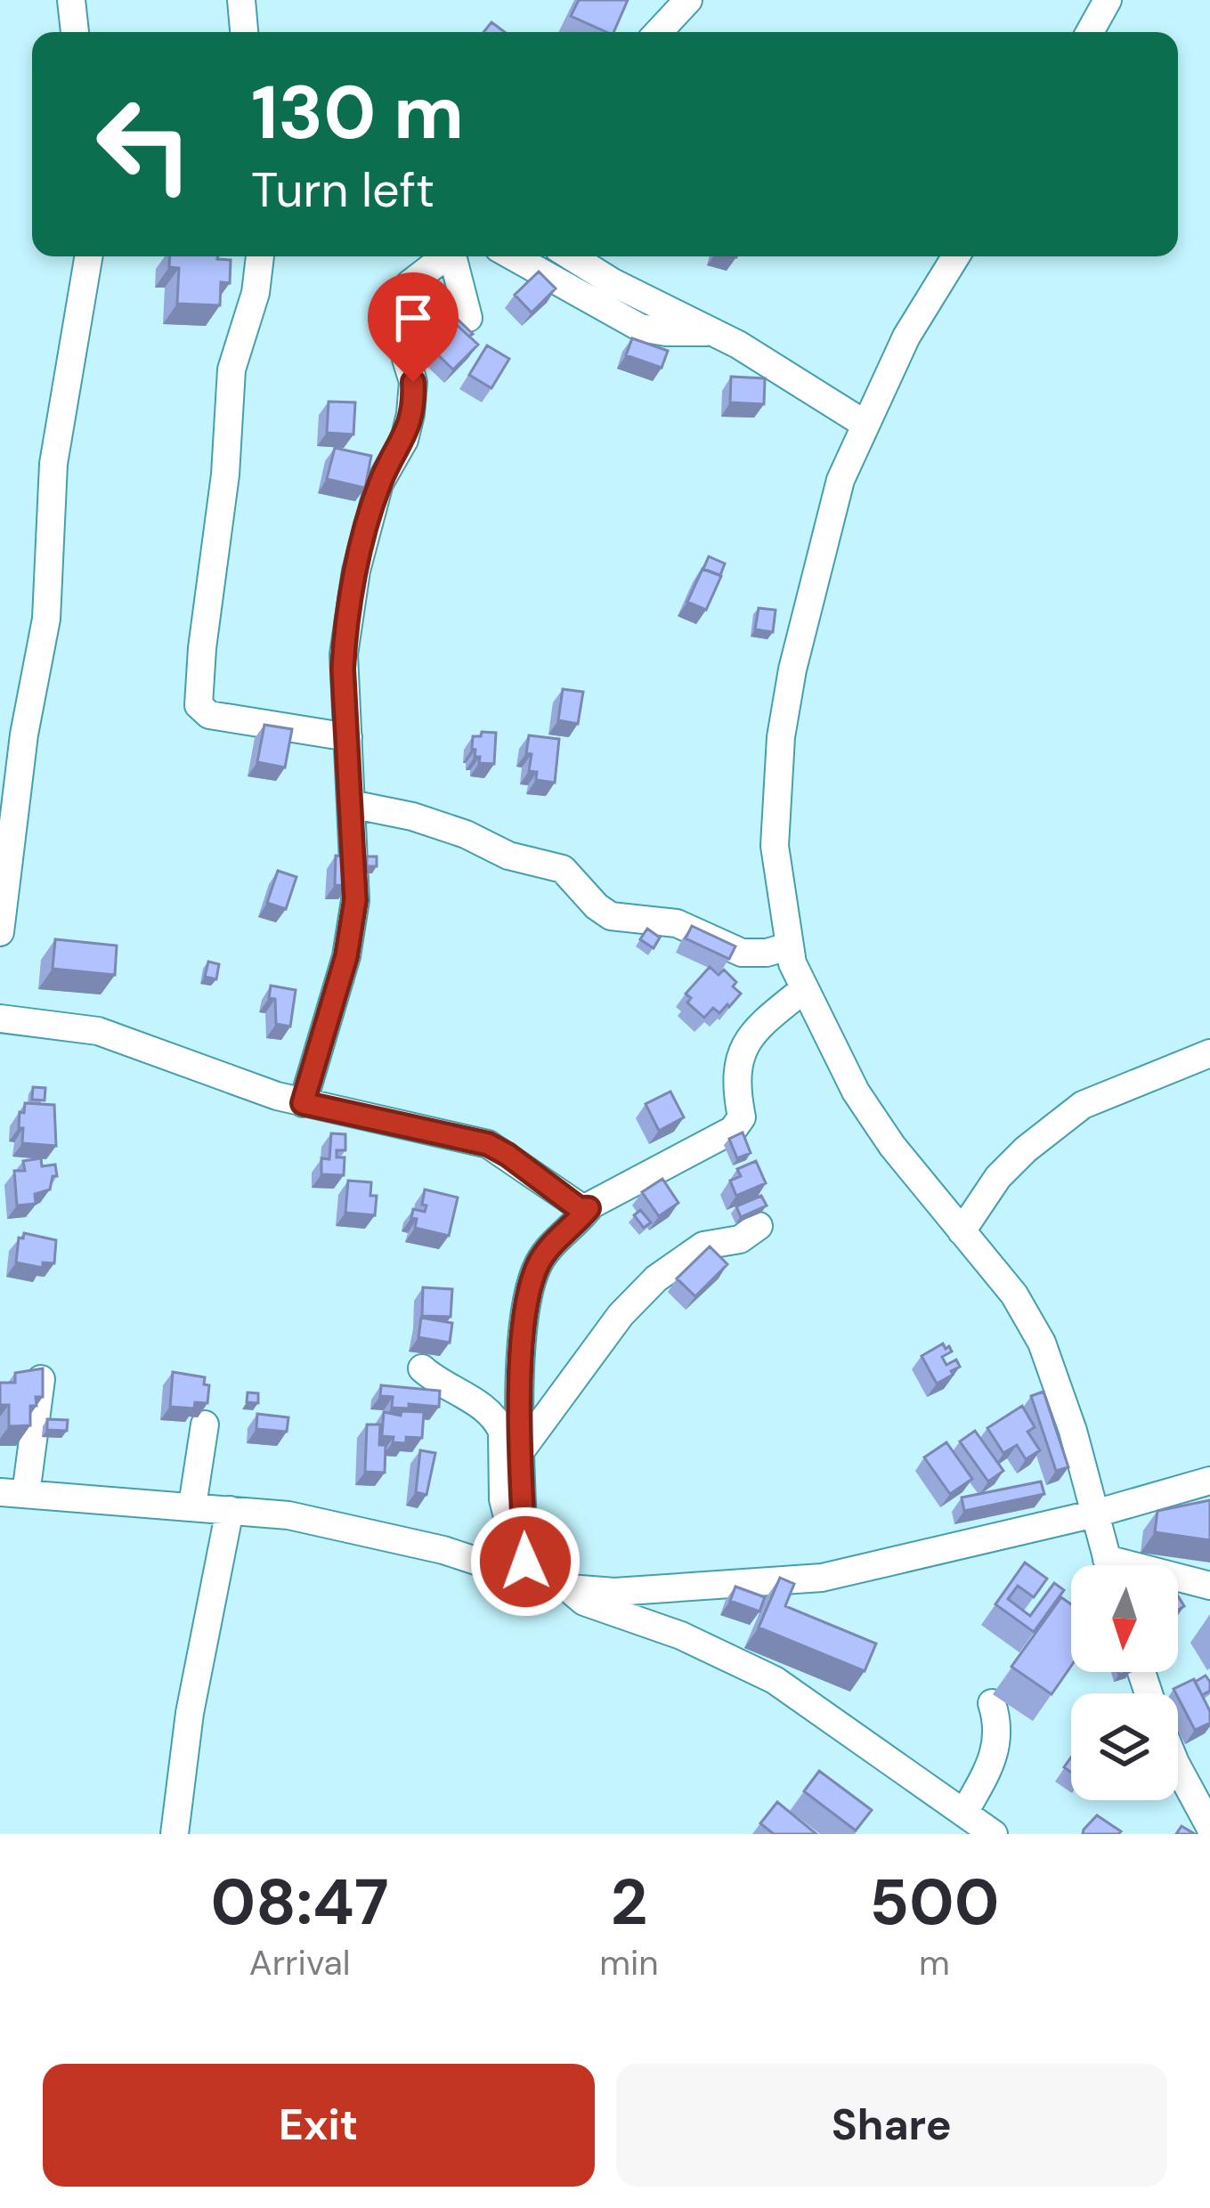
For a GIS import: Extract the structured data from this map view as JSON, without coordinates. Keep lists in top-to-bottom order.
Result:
{
  "north": "bottom",
  "page": {
    "turn": ["130 m", "Turn left"],
    "eta": [
      "08:47",
      "Arrival",
      "2",
      "min",
      "500",
      "m"
    ],
    "buttons": ["Exit", "Share"]
  }
}
